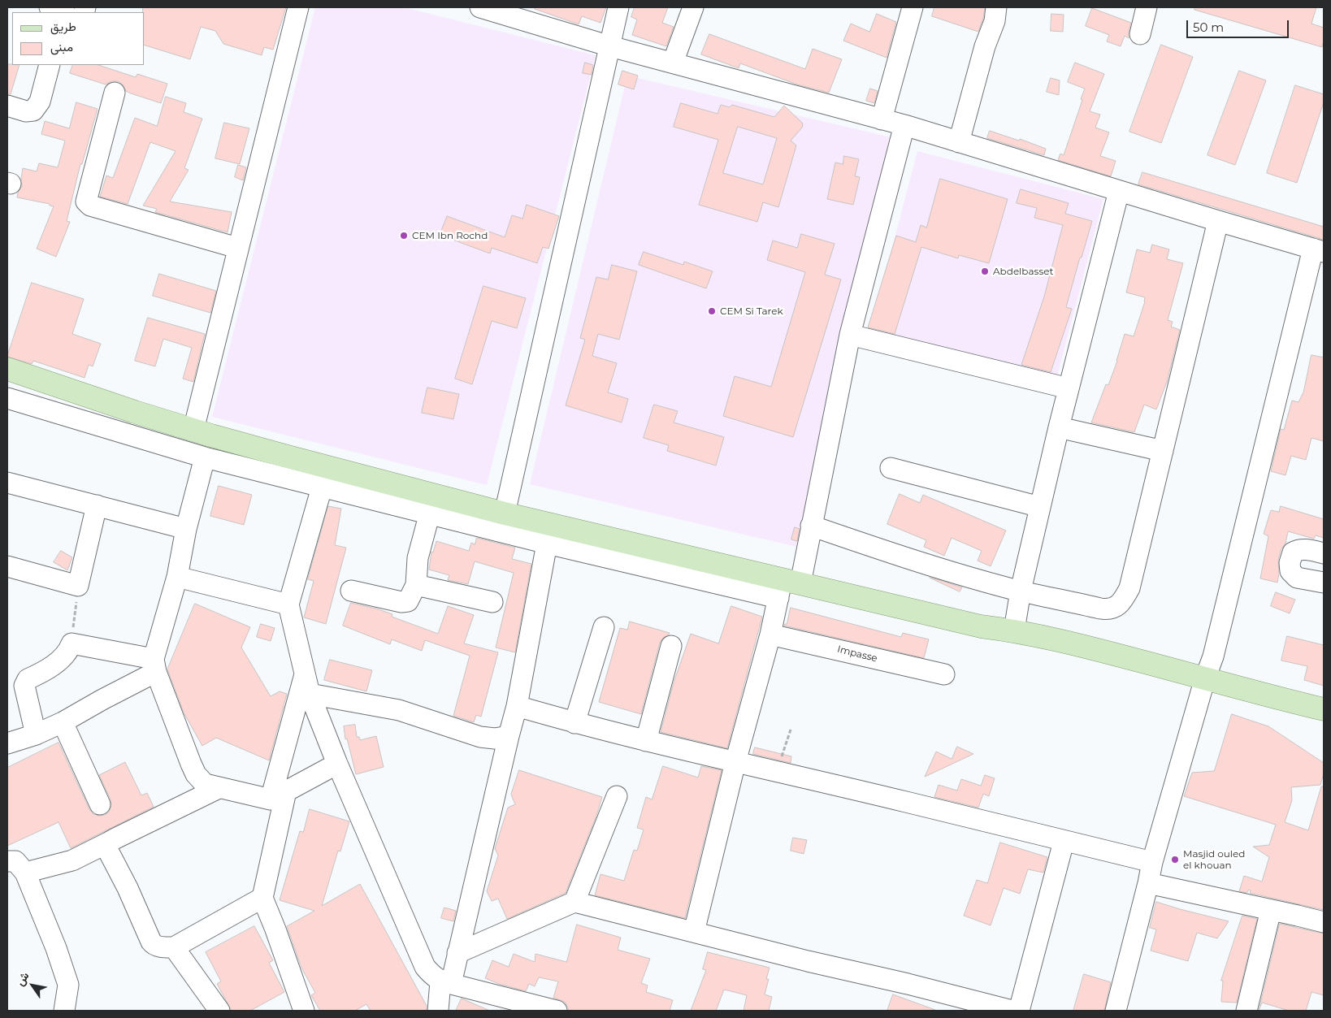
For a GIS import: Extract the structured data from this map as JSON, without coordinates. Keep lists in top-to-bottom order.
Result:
{
  "streets": {
    "street": ["Impasse"]
  },
  "places": [
    "CEM Ibn Rochd",
    "Abdelbasset",
    "CEM Si Tarek",
    "Masjid ouled el khouan"
  ],
  "legend": ["طريق", "مبنى"],
  "scale_bar": "50 m",
  "north": "top left"
}
